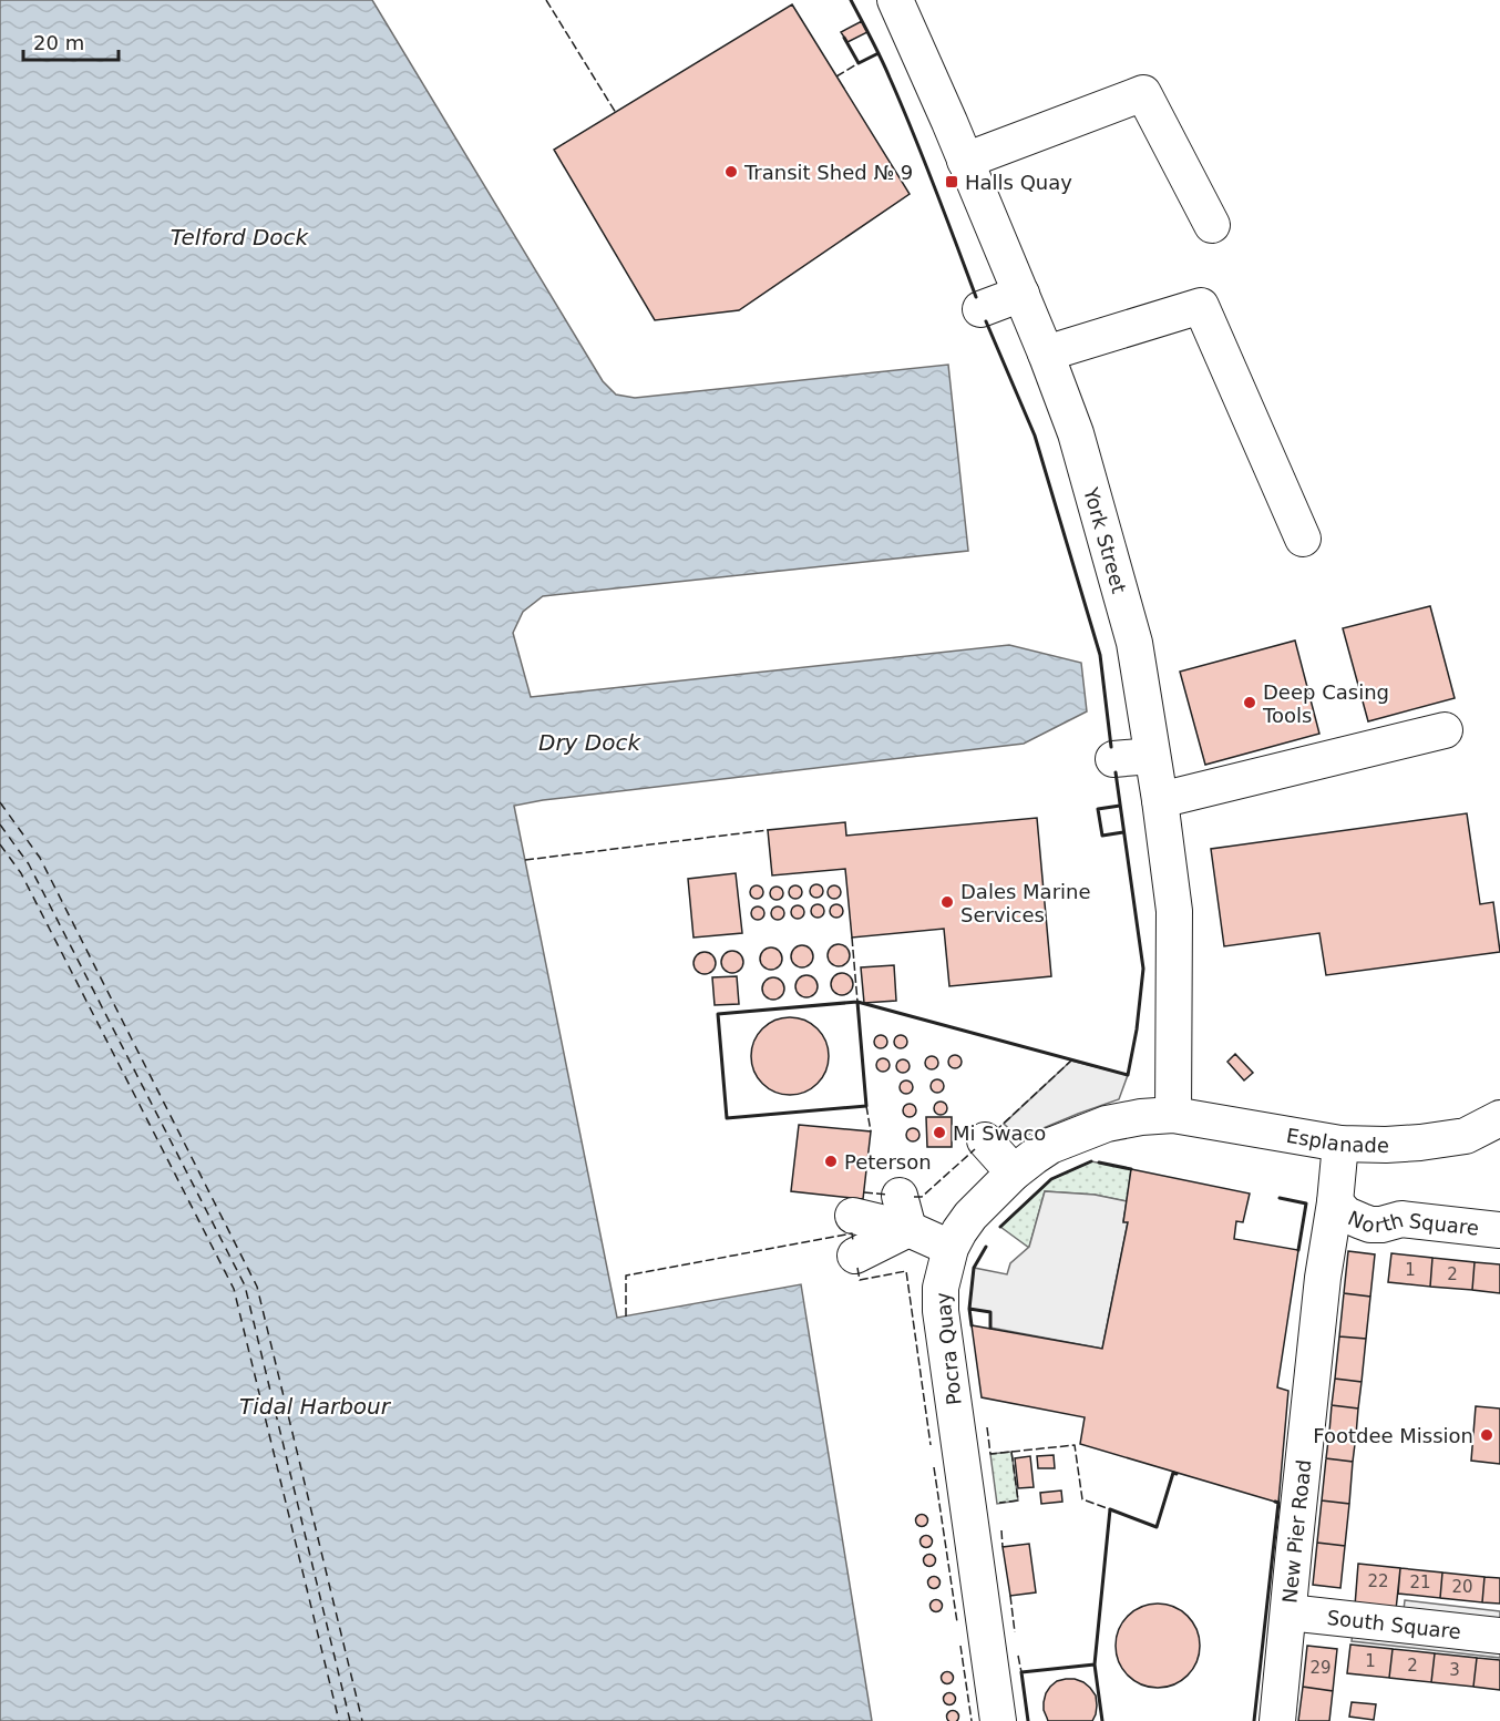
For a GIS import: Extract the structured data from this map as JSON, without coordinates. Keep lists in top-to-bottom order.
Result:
{
  "streets": {
    "street": [
      "York Street",
      "Esplanade",
      "North Square",
      "Pocra Quay",
      "New Pier Road",
      "South Square"
    ]
  },
  "crossings": [
    ["York Street", "Esplanade"],
    ["York Street", "Pocra Quay"],
    ["Esplanade", "Pocra Quay"],
    ["Esplanade", "New Pier Road"],
    ["North Square", "New Pier Road"],
    ["New Pier Road", "South Square"]
  ],
  "water": ["Telford Dock", "Dry Dock", "Tidal Harbour"],
  "places": {
    "other": [
      "Transit Shed № 9",
      "Deep Casing Tools",
      "Dales Marine Services",
      "Mi Swaco",
      "Peterson",
      "Footdee Mission"
    ],
    "transit": ["Halls Quay"]
  },
  "house_numbers": [
    "1",
    "2",
    "22",
    "21",
    "20",
    "1",
    "2",
    "29",
    "3"
  ],
  "scale_bar": "20 m"
}
